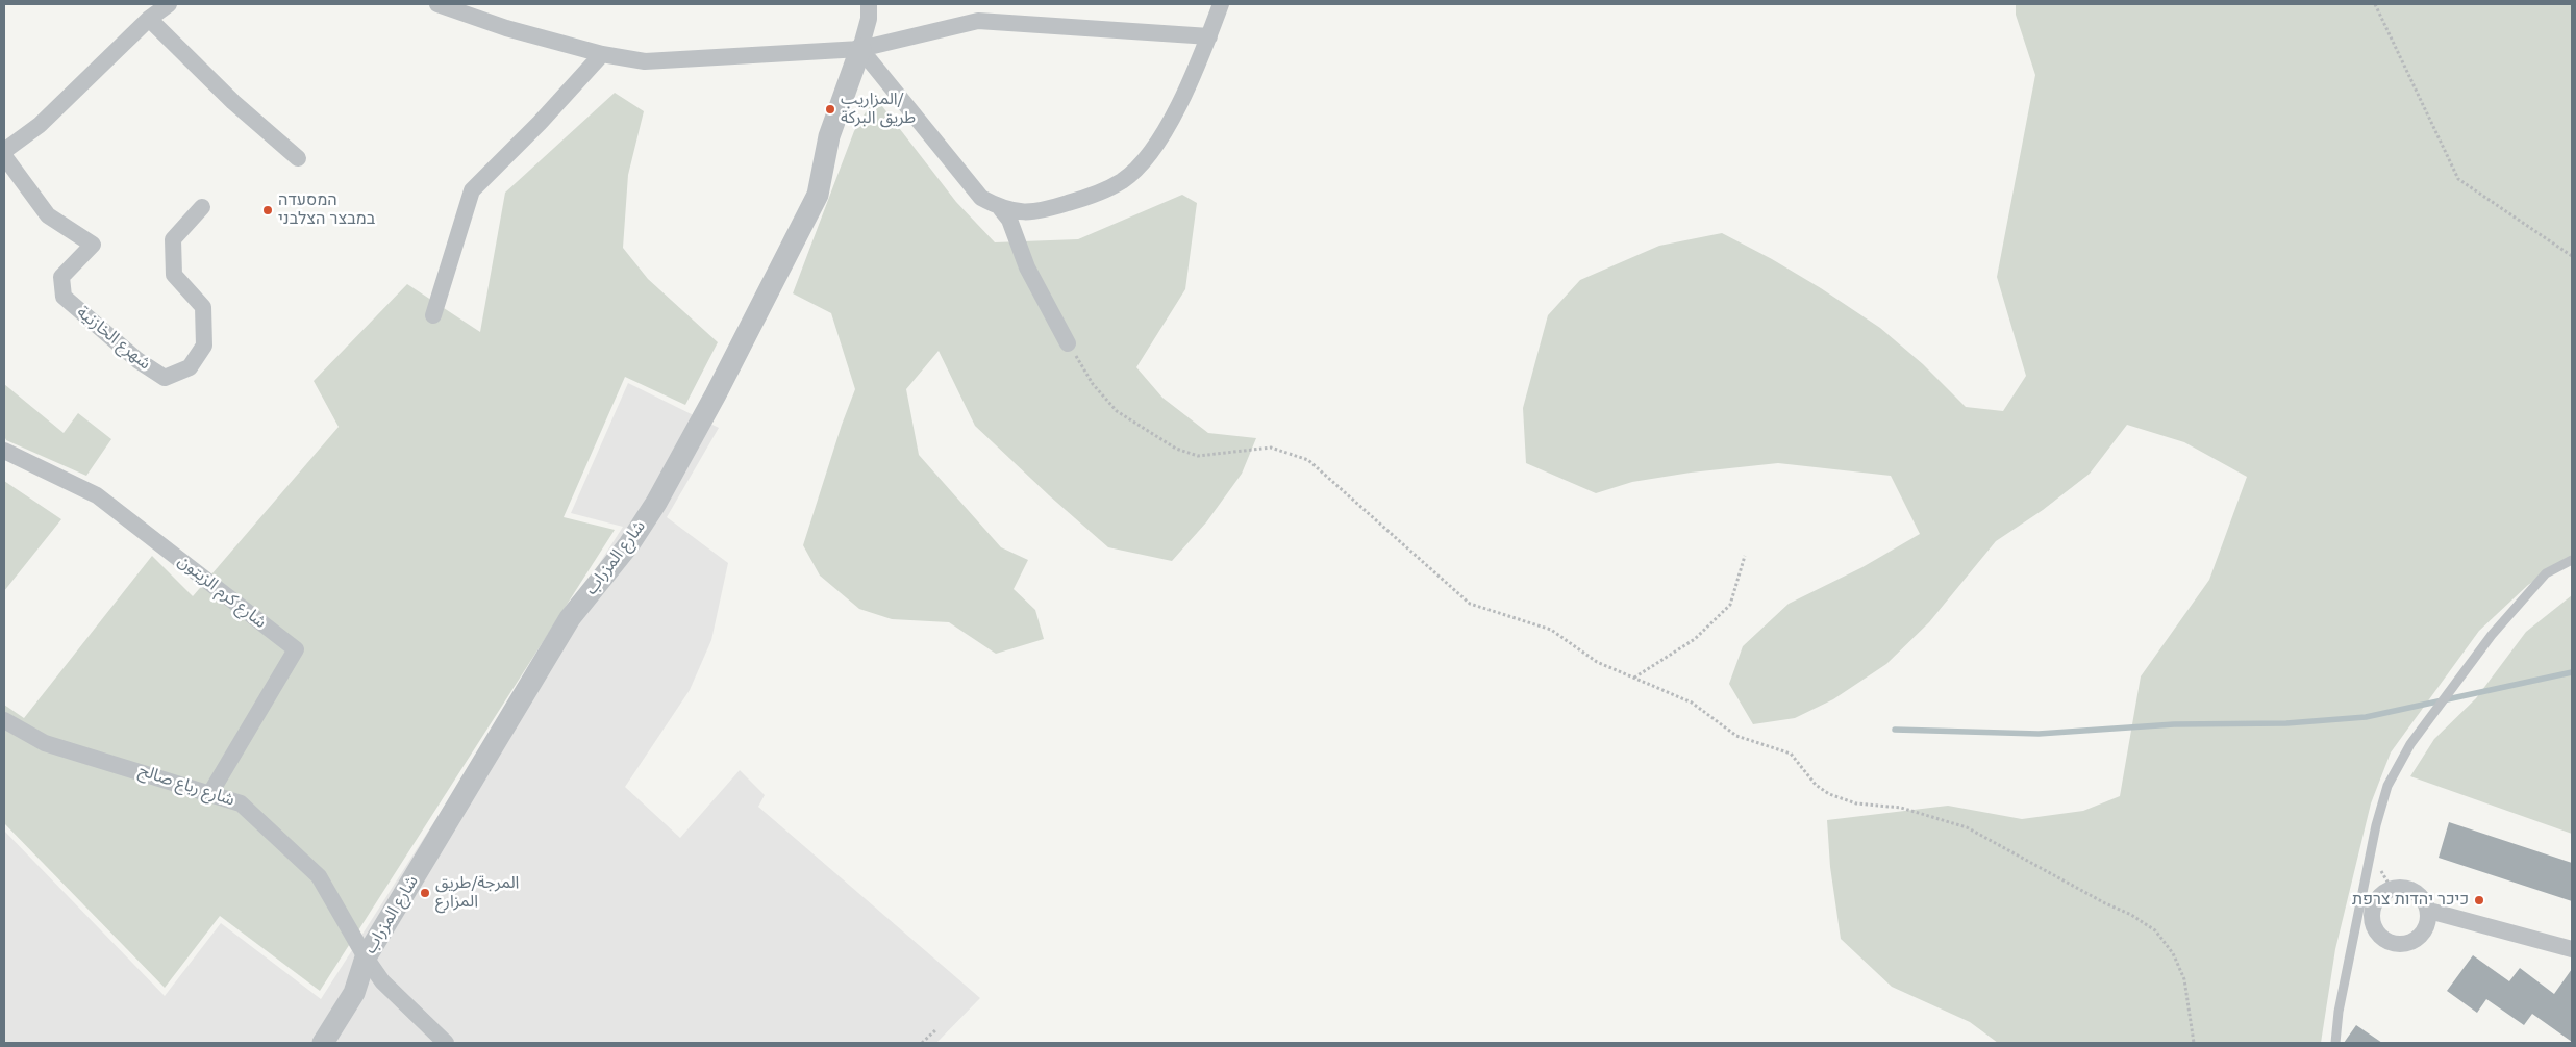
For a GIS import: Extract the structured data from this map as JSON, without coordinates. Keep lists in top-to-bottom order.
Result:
{
  "streets": {
    "street": [
      "شهرع الخازنية",
      "شارع المزراب",
      "شارع كرم الزيتون",
      "شارع رباع صالح"
    ]
  },
  "crossings": [
    ["شارع المزراب", "شارع رباع صالح"],
    ["شارع كرم الزيتون", "شارع رباع صالح"]
  ],
  "places": [
    "المزاريب/ طريق البركة",
    "המסעדה במבצר הצלבני",
    "المرجة/طريق المزارع",
    "כיכר יהדות צרפת"
  ]
}
